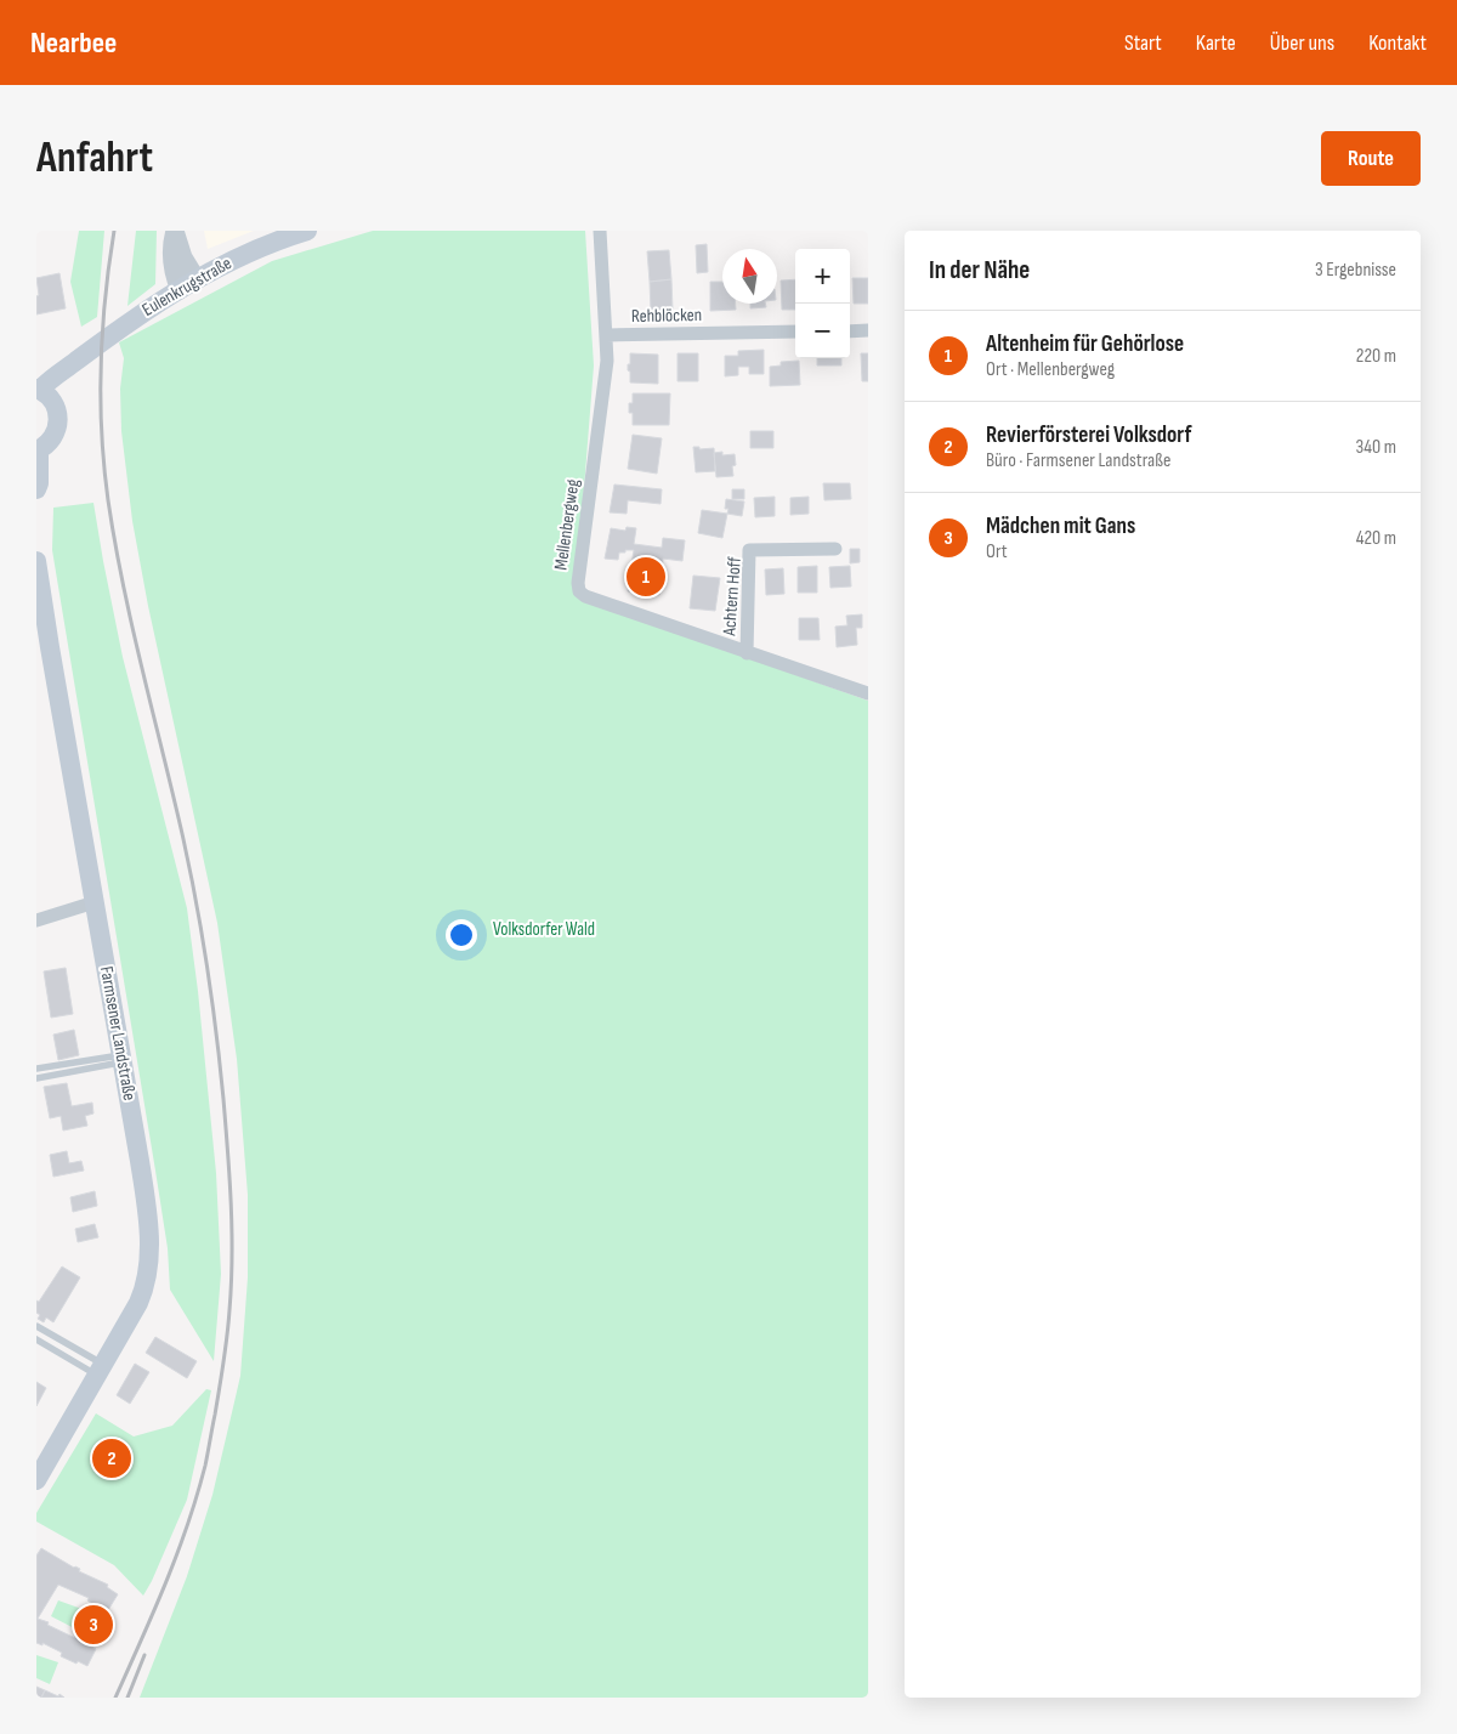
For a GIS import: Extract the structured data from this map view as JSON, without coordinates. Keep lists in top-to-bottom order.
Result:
{
  "streets": {
    "main road": ["Eulenkrugstraße", "Farmsener Landstraße"],
    "street": ["Rehblöcken", "Mellenbergweg", "Achtern Hoff"]
  },
  "crossings": [
    ["Rehblöcken", "Mellenbergweg"],
    ["Mellenbergweg", "Achtern Hoff"]
  ],
  "parks": ["Volksdorfer Wald"],
  "north": "top",
  "page": {
    "header": "Nearbee",
    "nav": [
      "Start",
      "Karte",
      "Über uns",
      "Kontakt"
    ],
    "buttons": "Route",
    "title": "Anfahrt",
    "heading": ["In der Nähe", "3 Ergebnisse"],
    "map_buttons": ["+", "−"],
    "list": [
      {
        "mark": "1",
        "name": "Altenheim für Gehörlose",
        "note": "Ort · Mellenbergweg",
        "value": "220 m"
      },
      {
        "mark": "2",
        "name": "Revierförsterei Volksdorf",
        "note": "Büro · Farmsener Landstraße",
        "value": "340 m"
      },
      {
        "mark": "3",
        "name": "Mädchen mit Gans",
        "note": "Ort",
        "value": "420 m"
      }
    ],
    "pins": ["1", "2", "3"]
  }
}
